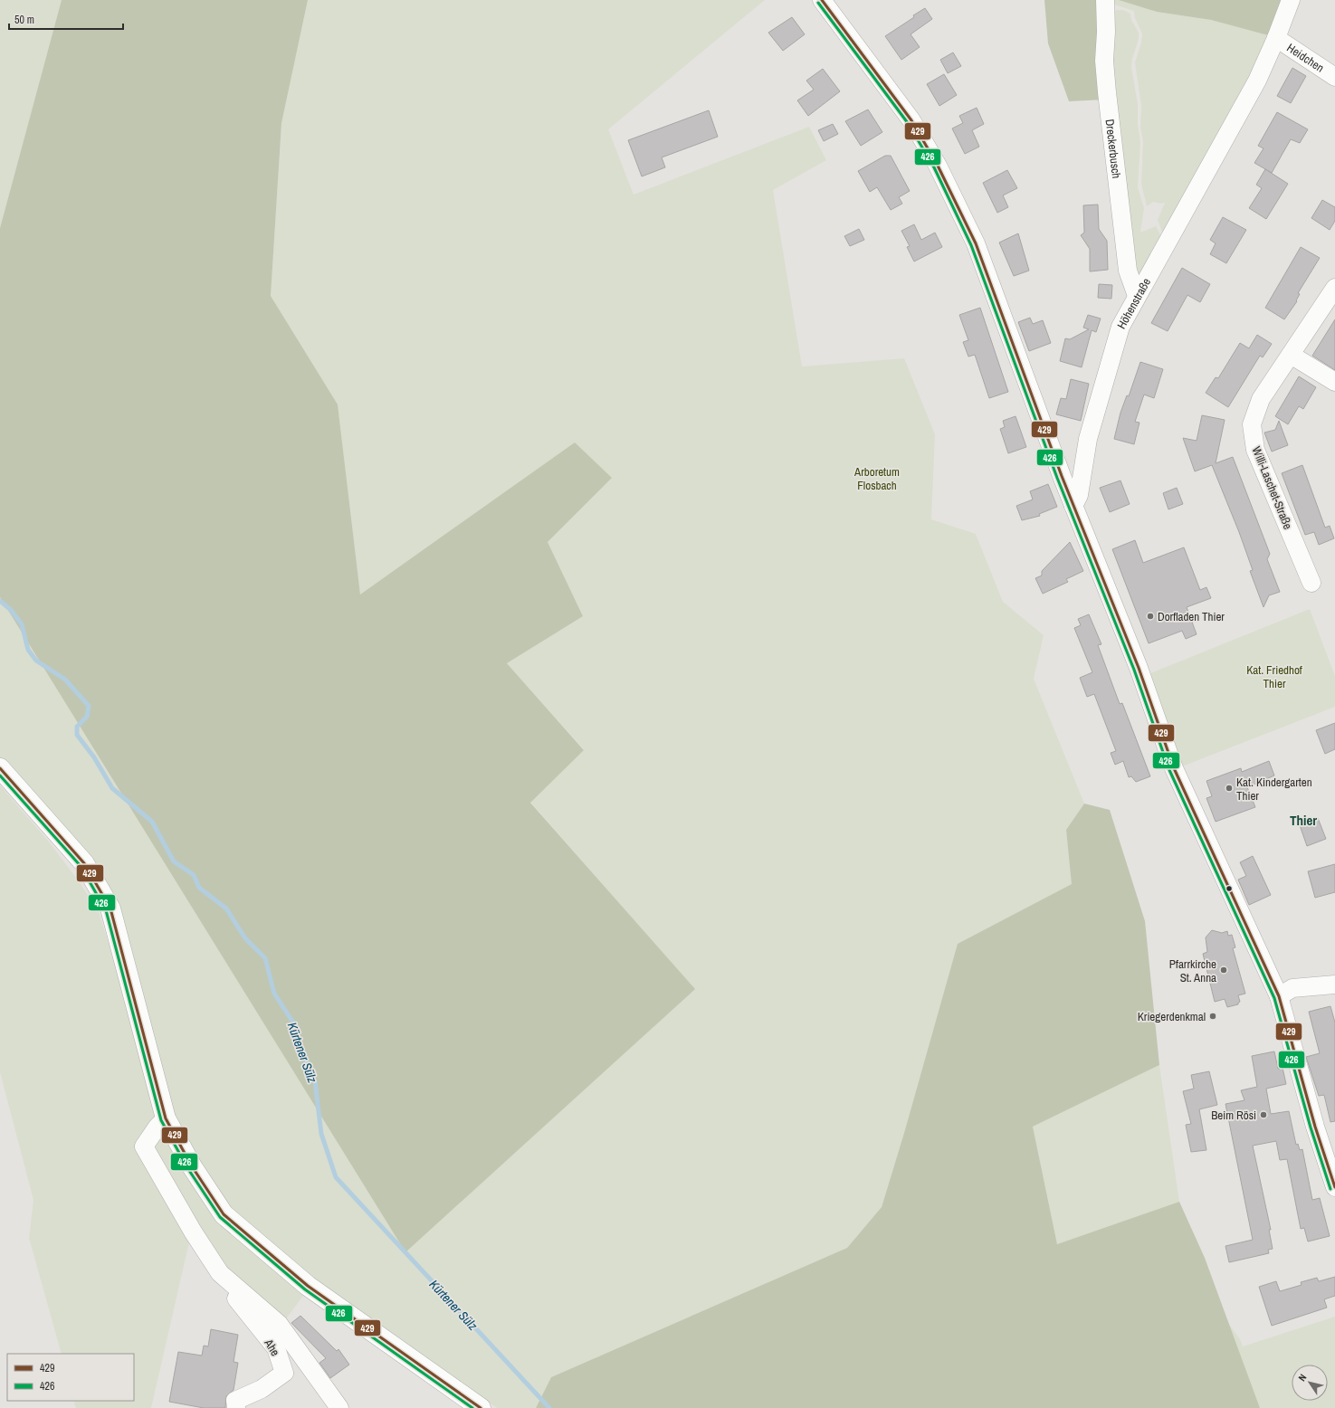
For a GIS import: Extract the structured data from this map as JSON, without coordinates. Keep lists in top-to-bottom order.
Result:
{
  "streets": {
    "street": [
      "Heidchen",
      "Dreckerbusch",
      "Höhenstraße",
      "Willi-Laschet-Straße",
      "Ahe"
    ]
  },
  "crossings": [
    ["Heidchen", "Höhenstraße"],
    ["Dreckerbusch", "Höhenstraße"]
  ],
  "districts": ["Thier"],
  "water": ["Kürtener Sülz"],
  "parks": ["Arboretum Flosbach", "Kat. Friedhof Thier"],
  "places": [
    "Dorfladen Thier",
    "Kat. Kindergarten Thier",
    "Pfarrkirche St. Anna",
    "Kriegerdenkmal",
    "Beim Rösi"
  ],
  "lines": ["transit line 429", "transit line 426"],
  "legend": ["429", "426"],
  "scale_bar": "50 m",
  "north": "top left"
}
